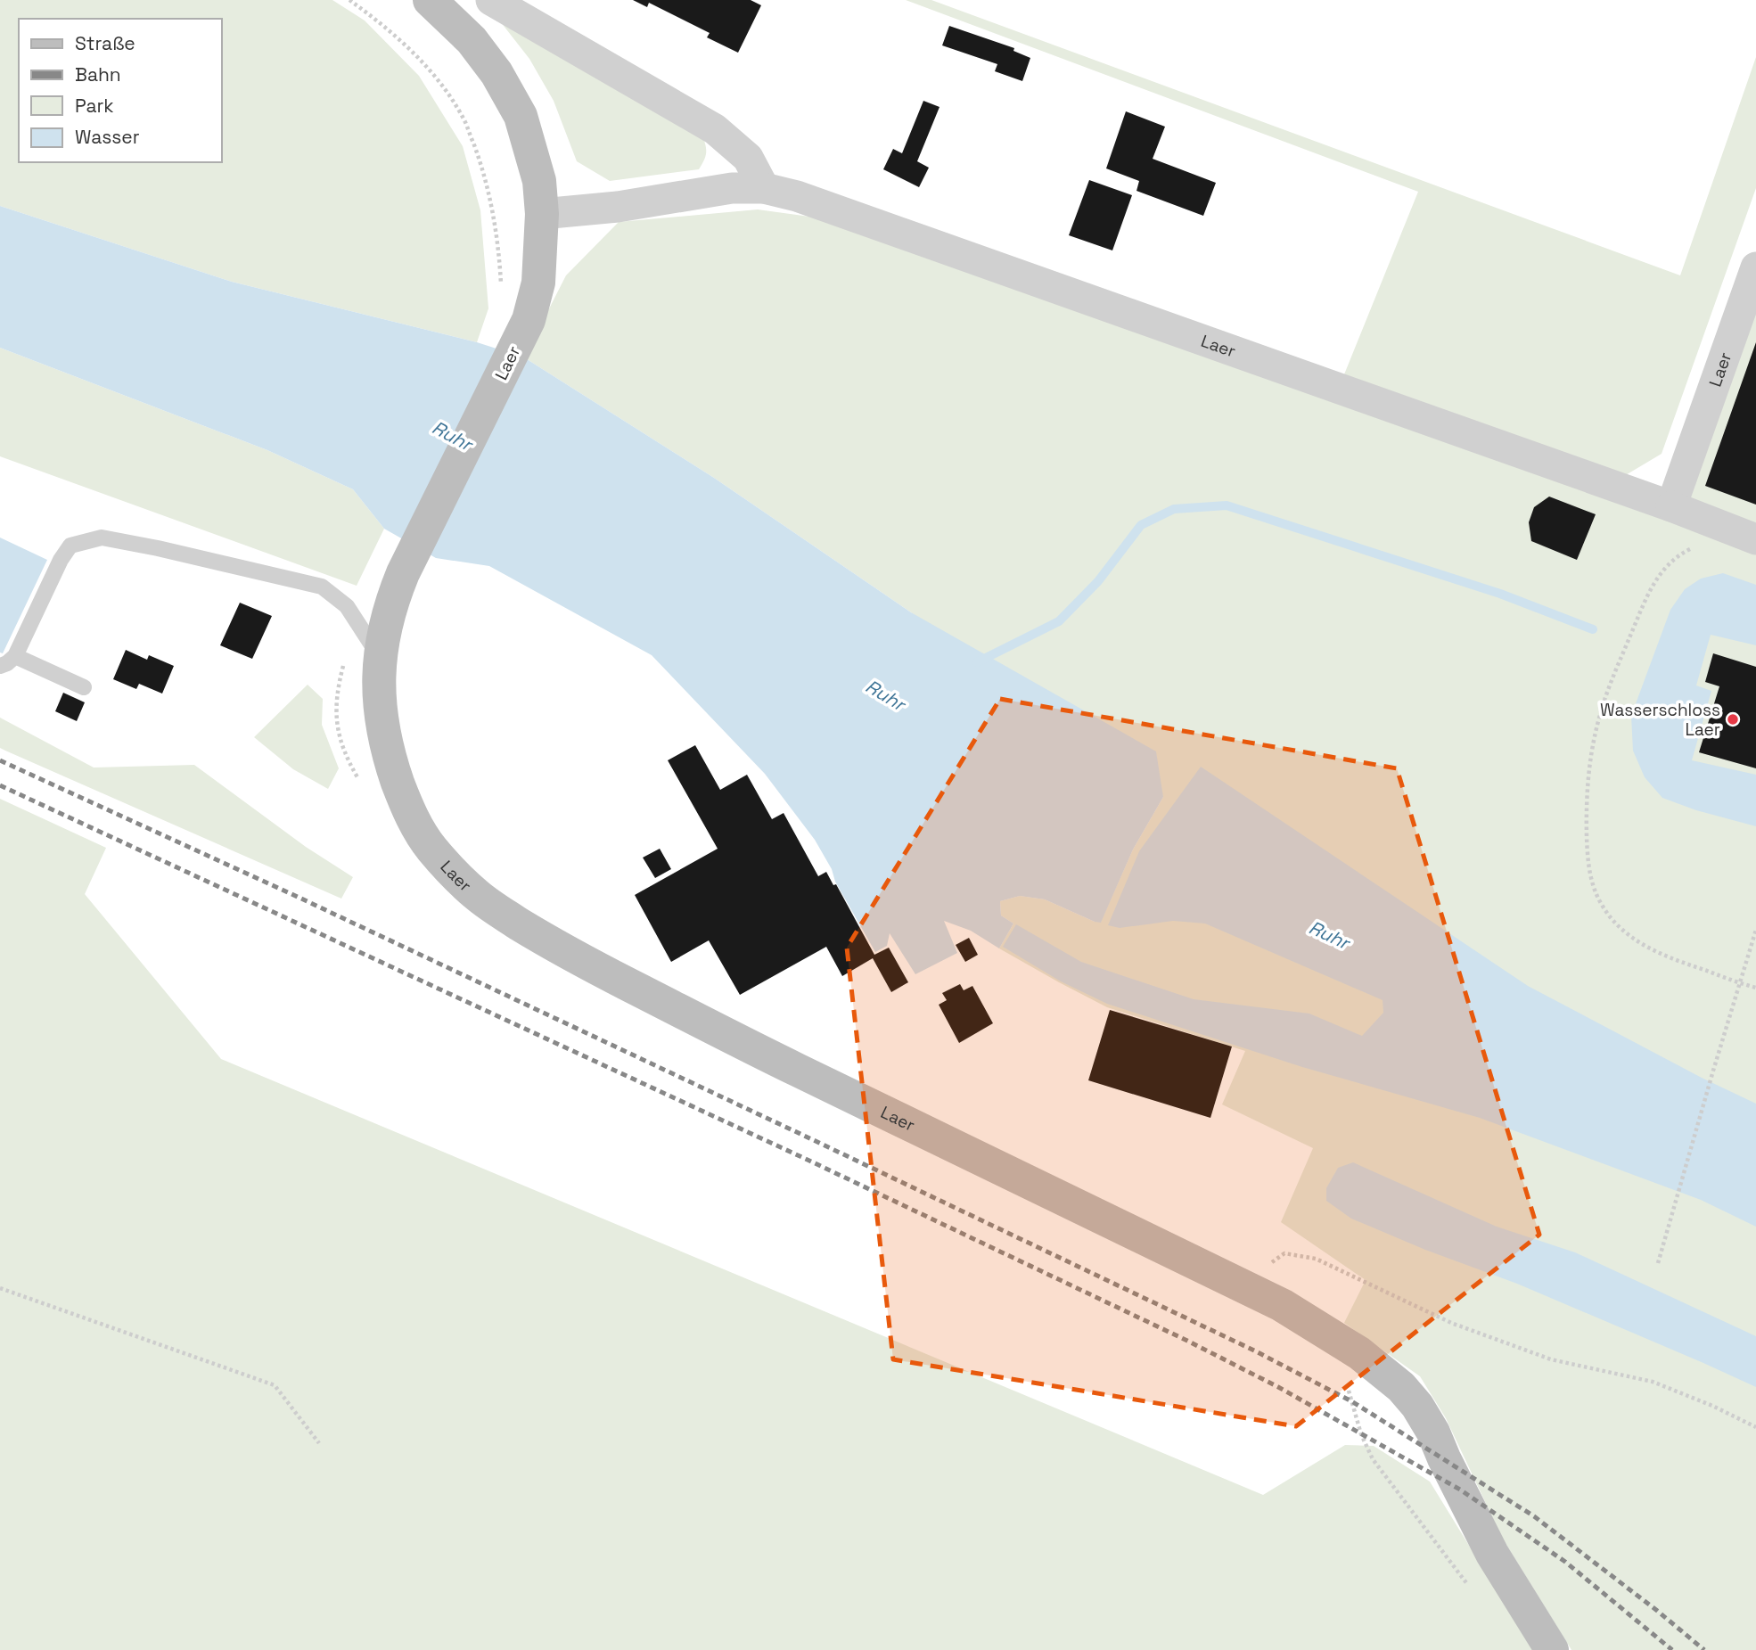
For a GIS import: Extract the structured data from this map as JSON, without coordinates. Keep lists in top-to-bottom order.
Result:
{
  "streets": {
    "main road": ["Laer"]
  },
  "water": ["Ruhr"],
  "places": ["Wasserschloss Laer"],
  "legend": [
    "Straße",
    "Bahn",
    "Park",
    "Wasser"
  ]
}
